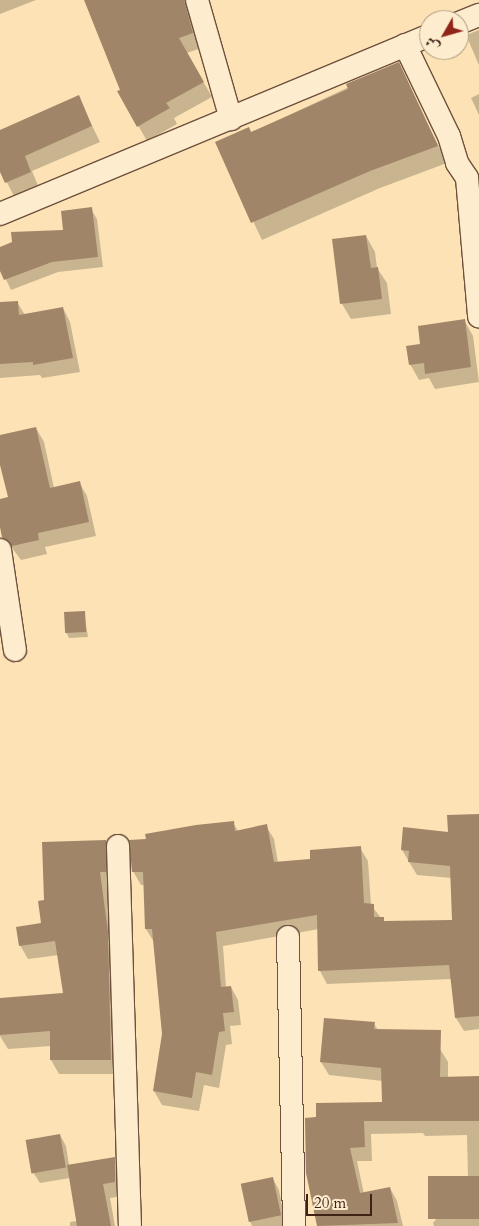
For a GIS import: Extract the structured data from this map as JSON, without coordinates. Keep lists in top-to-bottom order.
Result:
{
  "scale_bar": "20 m",
  "north": "bottom left"
}
